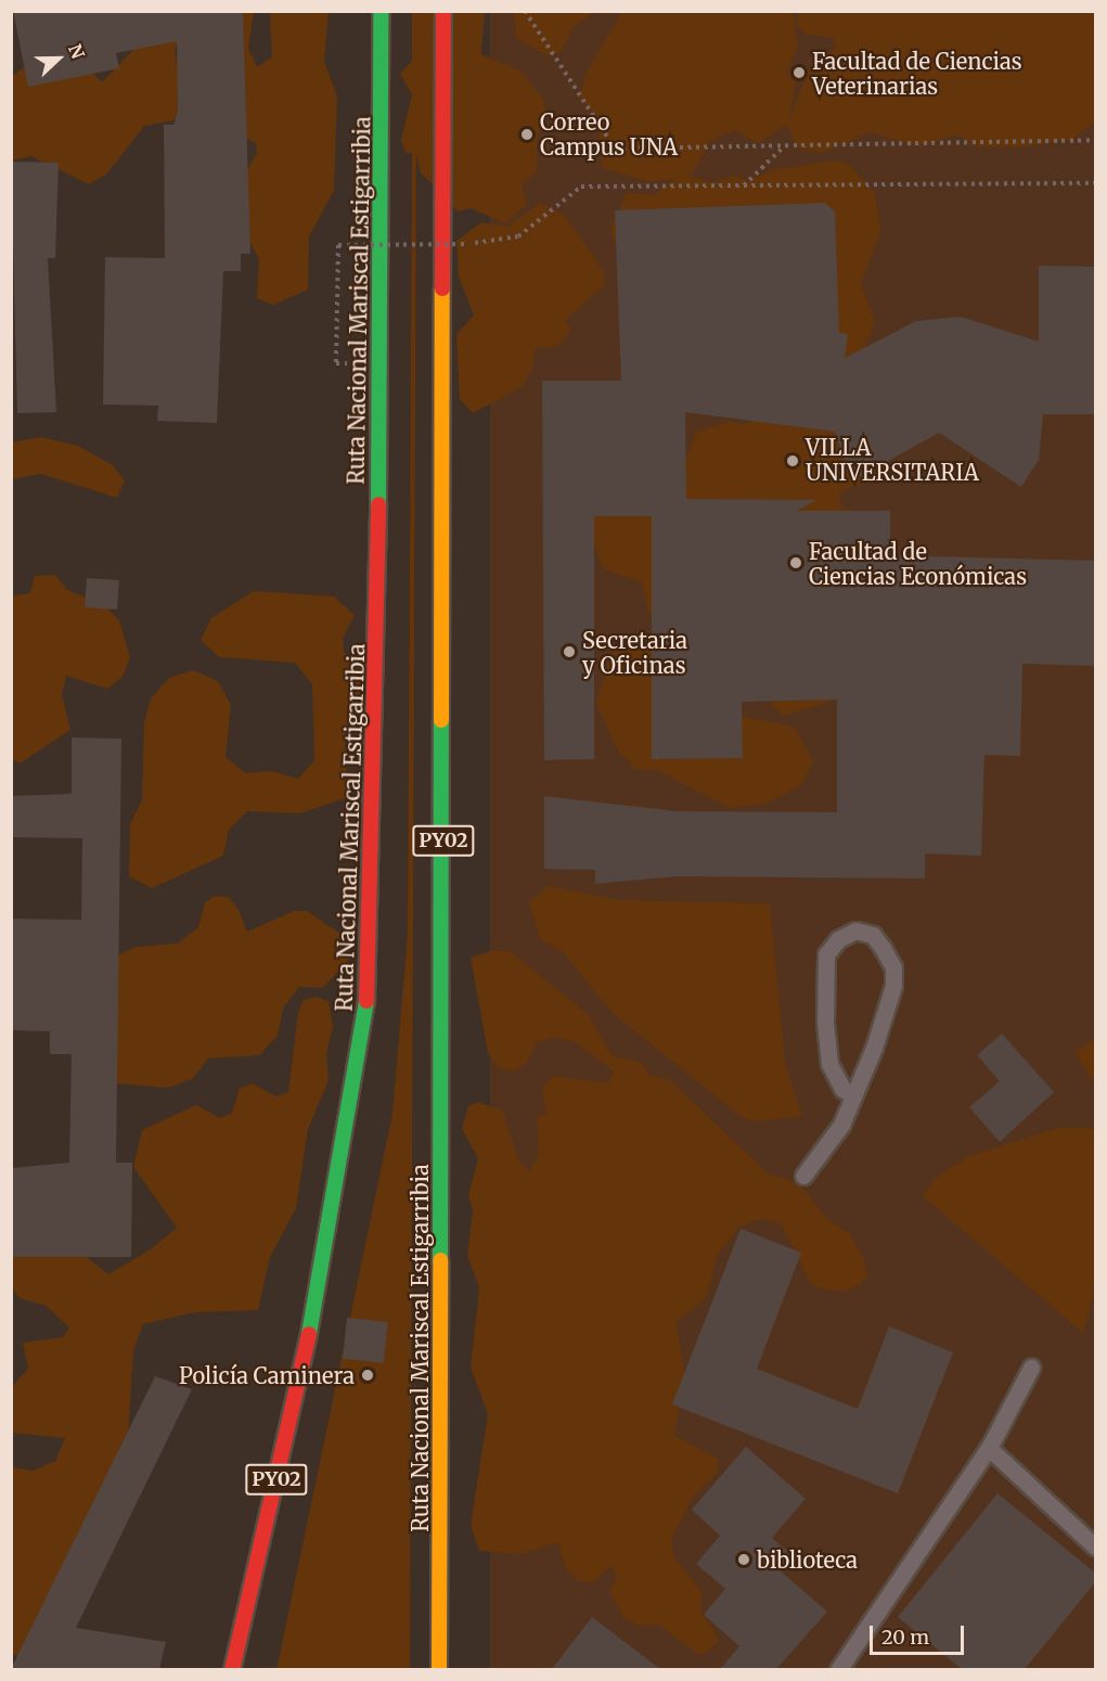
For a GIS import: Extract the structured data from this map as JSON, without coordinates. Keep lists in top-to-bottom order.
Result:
{
  "streets": {
    "highway": ["Ruta Nacional Mariscal Estigarribia", "PY02"]
  },
  "places": [
    "Facultad de Ciencias Veterinarias",
    "Correo Campus UNA",
    "VILLA UNIVERSITARIA",
    "Facultad de Ciencias Económicas",
    "Secretaria y Oficinas",
    "Policía Caminera",
    "biblioteca"
  ],
  "scale_bar": "20 m",
  "north": "right"
}
